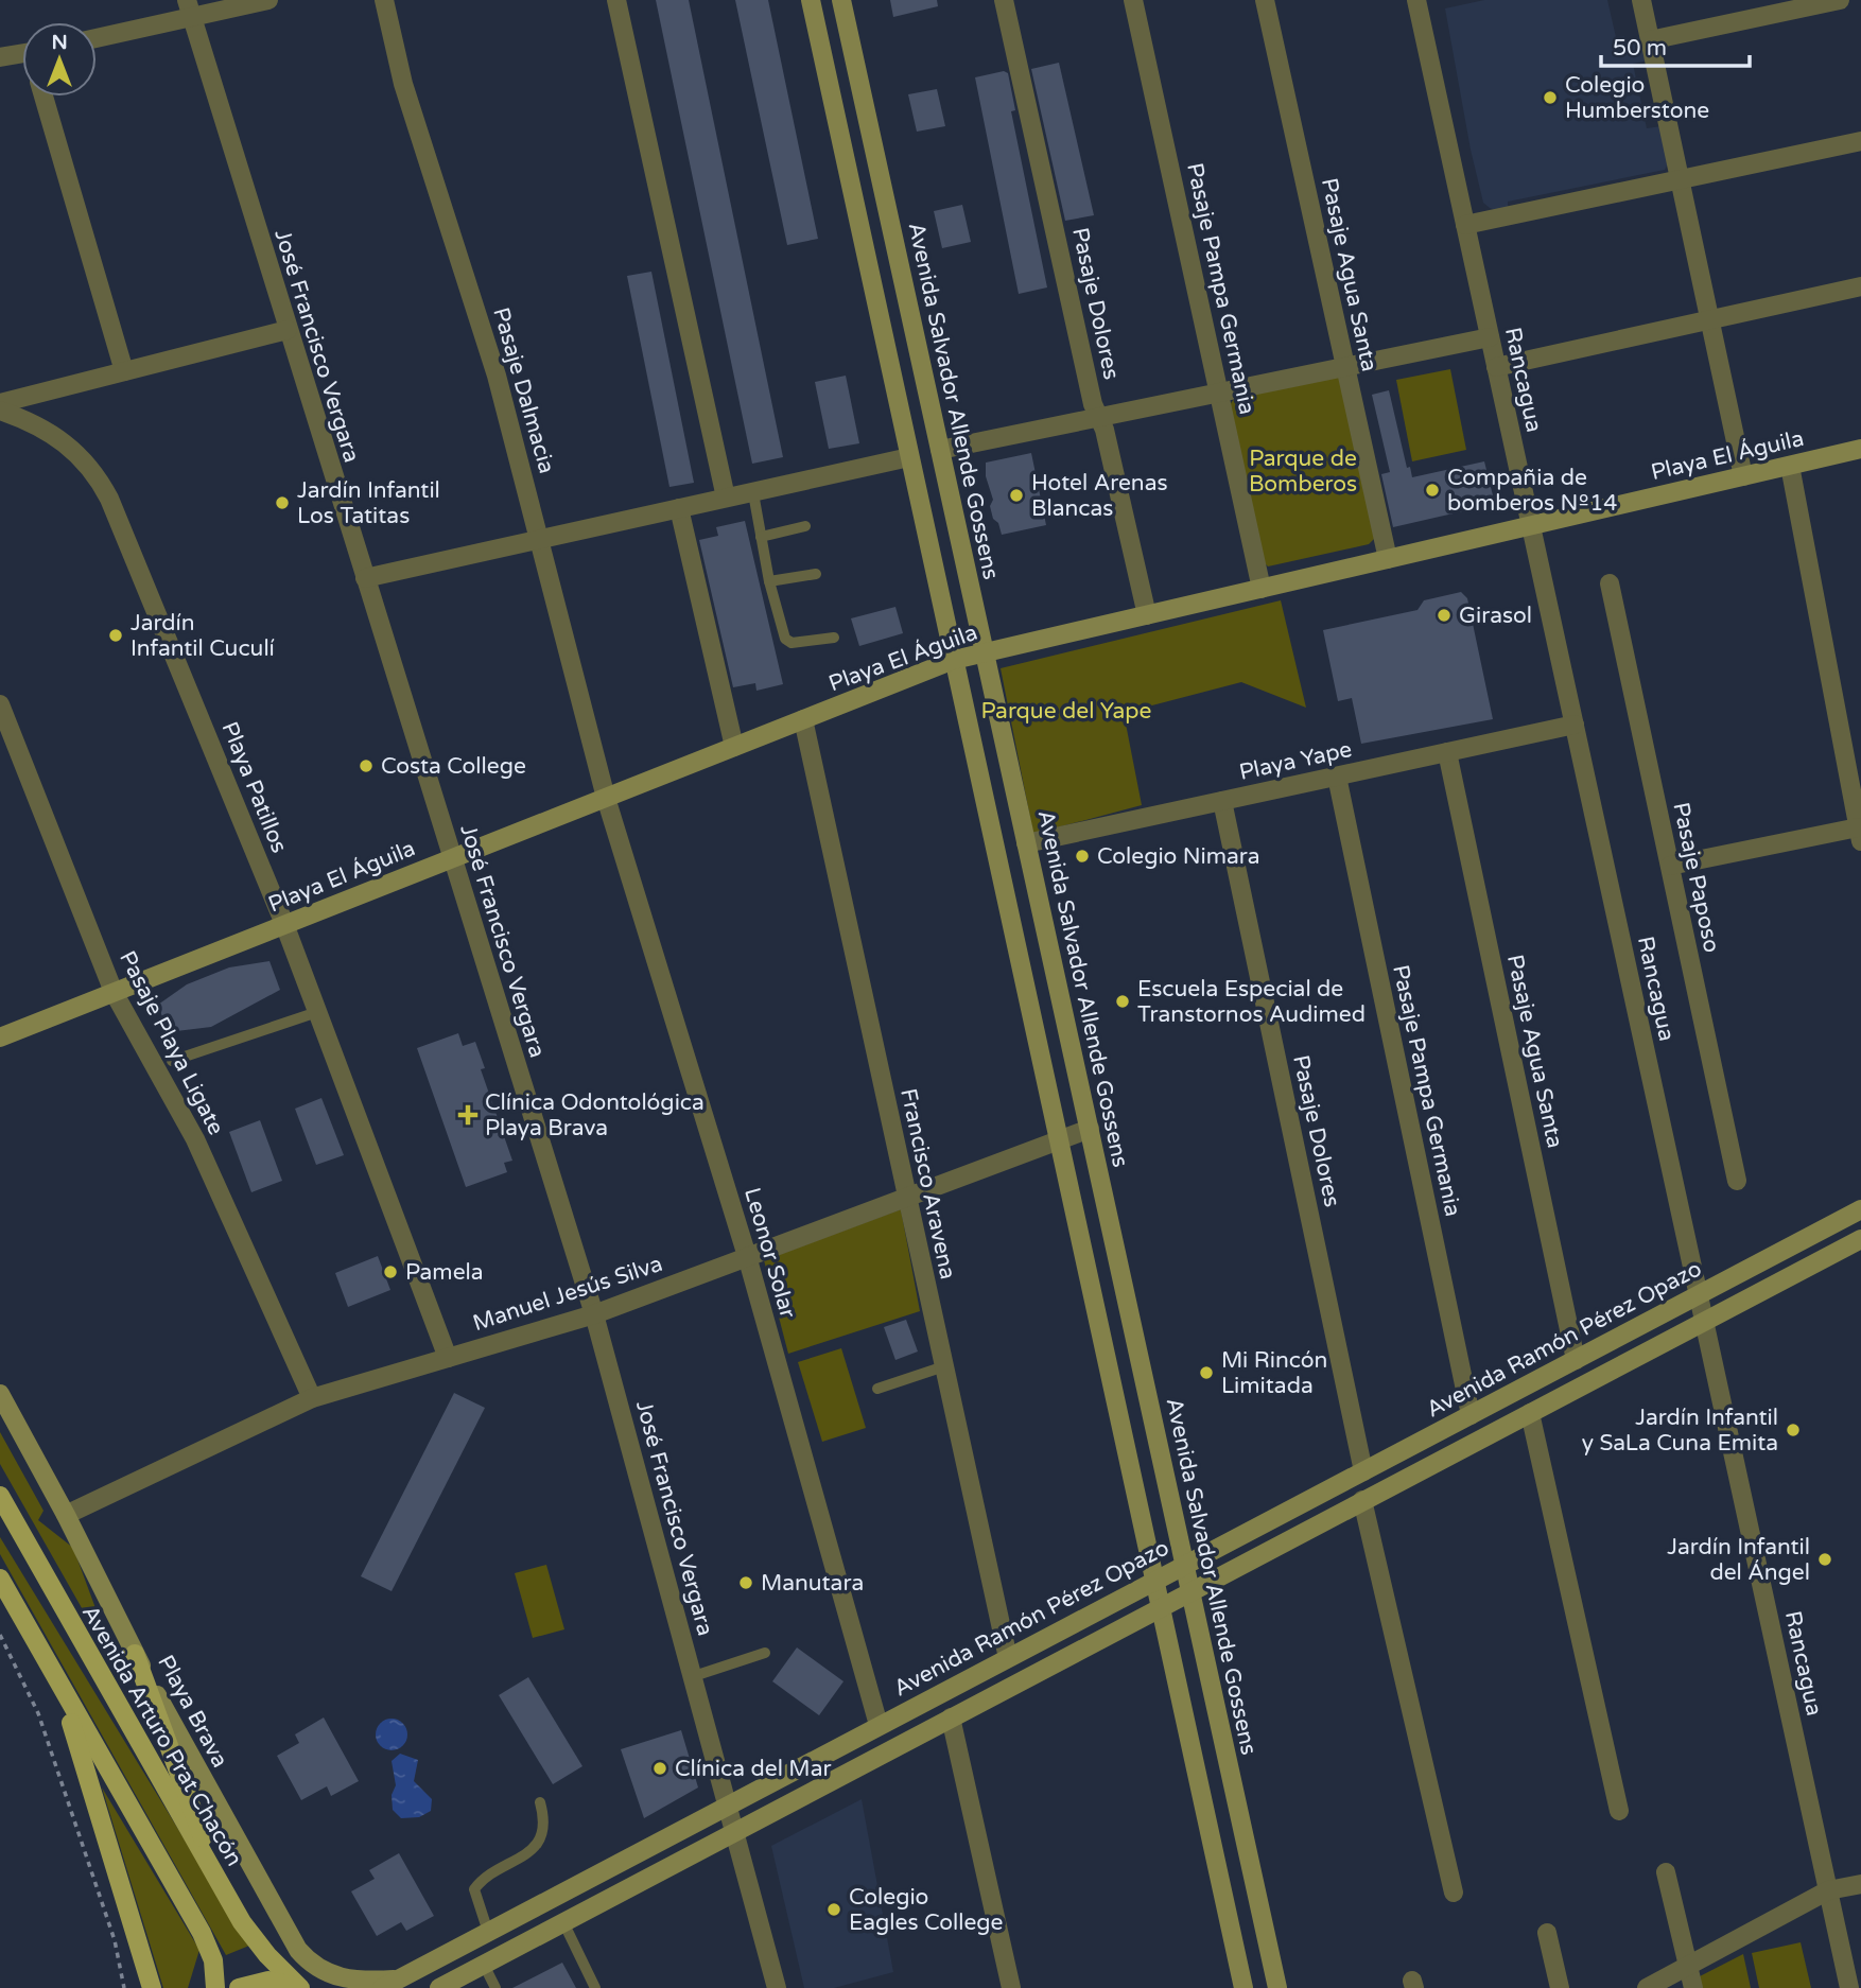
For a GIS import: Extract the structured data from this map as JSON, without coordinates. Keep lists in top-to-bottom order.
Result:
{
  "streets": {
    "main road": [
      "Avenida Salvador Allende Gossens",
      "Playa El Águila",
      "Avenida Ramón Pérez Opazo",
      "Playa Brava",
      "Avenida Arturo Prat Chacón"
    ],
    "street": [
      "Pasaje Agua Santa",
      "Pasaje Pampa Germania",
      "Pasaje Dolores",
      "José Francisco Vergara",
      "Rancagua",
      "Pasaje Dalmacia",
      "Playa Yape",
      "Playa Patillos",
      "Pasaje Paposo",
      "Pasaje Playa Ligate",
      "Francisco Aravena",
      "Leonor Solar",
      "Manuel Jesús Silva"
    ]
  },
  "crossings": [
    ["Pasaje Agua Santa", "Playa El Águila"],
    ["Pasaje Agua Santa", "Playa Yape"],
    ["Pasaje Agua Santa", "Avenida Ramón Pérez Opazo"],
    ["Pasaje Pampa Germania", "Playa El Águila"],
    ["Pasaje Pampa Germania", "Playa Yape"],
    ["Pasaje Pampa Germania", "Avenida Ramón Pérez Opazo"],
    ["Pasaje Dolores", "Playa El Águila"],
    ["Pasaje Dolores", "Playa Yape"],
    ["Pasaje Dolores", "Avenida Ramón Pérez Opazo"],
    ["José Francisco Vergara", "Playa El Águila"],
    ["José Francisco Vergara", "Manuel Jesús Silva"],
    ["José Francisco Vergara", "Avenida Ramón Pérez Opazo"],
    ["Rancagua", "Playa El Águila"],
    ["Rancagua", "Playa Yape"],
    ["Rancagua", "Avenida Ramón Pérez Opazo"],
    ["Pasaje Dalmacia", "Playa El Águila"],
    ["Pasaje Dalmacia", "Leonor Solar"],
    ["Avenida Salvador Allende Gossens", "Playa El Águila"],
    ["Avenida Salvador Allende Gossens", "Playa Yape"],
    ["Avenida Salvador Allende Gossens", "Manuel Jesús Silva"],
    ["Avenida Salvador Allende Gossens", "Avenida Ramón Pérez Opazo"],
    ["Playa El Águila", "Playa Patillos"],
    ["Playa El Águila", "Pasaje Playa Ligate"],
    ["Playa El Águila", "Francisco Aravena"],
    ["Playa El Águila", "Leonor Solar"],
    ["Playa Patillos", "Manuel Jesús Silva"],
    ["Pasaje Playa Ligate", "Manuel Jesús Silva"],
    ["Francisco Aravena", "Manuel Jesús Silva"],
    ["Francisco Aravena", "Avenida Ramón Pérez Opazo"],
    ["Leonor Solar", "Manuel Jesús Silva"],
    ["Leonor Solar", "Avenida Ramón Pérez Opazo"],
    ["Manuel Jesús Silva", "Playa Brava"],
    ["Avenida Ramón Pérez Opazo", "Playa Brava"]
  ],
  "parks": ["Parque de Bomberos", "Parque del Yape"],
  "places": {
    "other": [
      "Colegio Humberstone",
      "Compañia de bomberos Nº14",
      "Hotel Arenas Blancas",
      "Jardín Infantil Los Tatitas",
      "Girasol",
      "Jardín Infantil Cuculí",
      "Costa College",
      "Colegio Nimara",
      "Escuela Especial de Transtornos Audimed",
      "Pamela",
      "Mi Rincón Limitada",
      "Jardín Infantil y SaLa Cuna Emita",
      "Jardín Infantil del Ángel",
      "Manutara",
      "Clínica del Mar",
      "Colegio Eagles College"
    ],
    "health": ["Clínica Odontológica Playa Brava"]
  },
  "scale_bar": "50 m",
  "north": "top"
}
